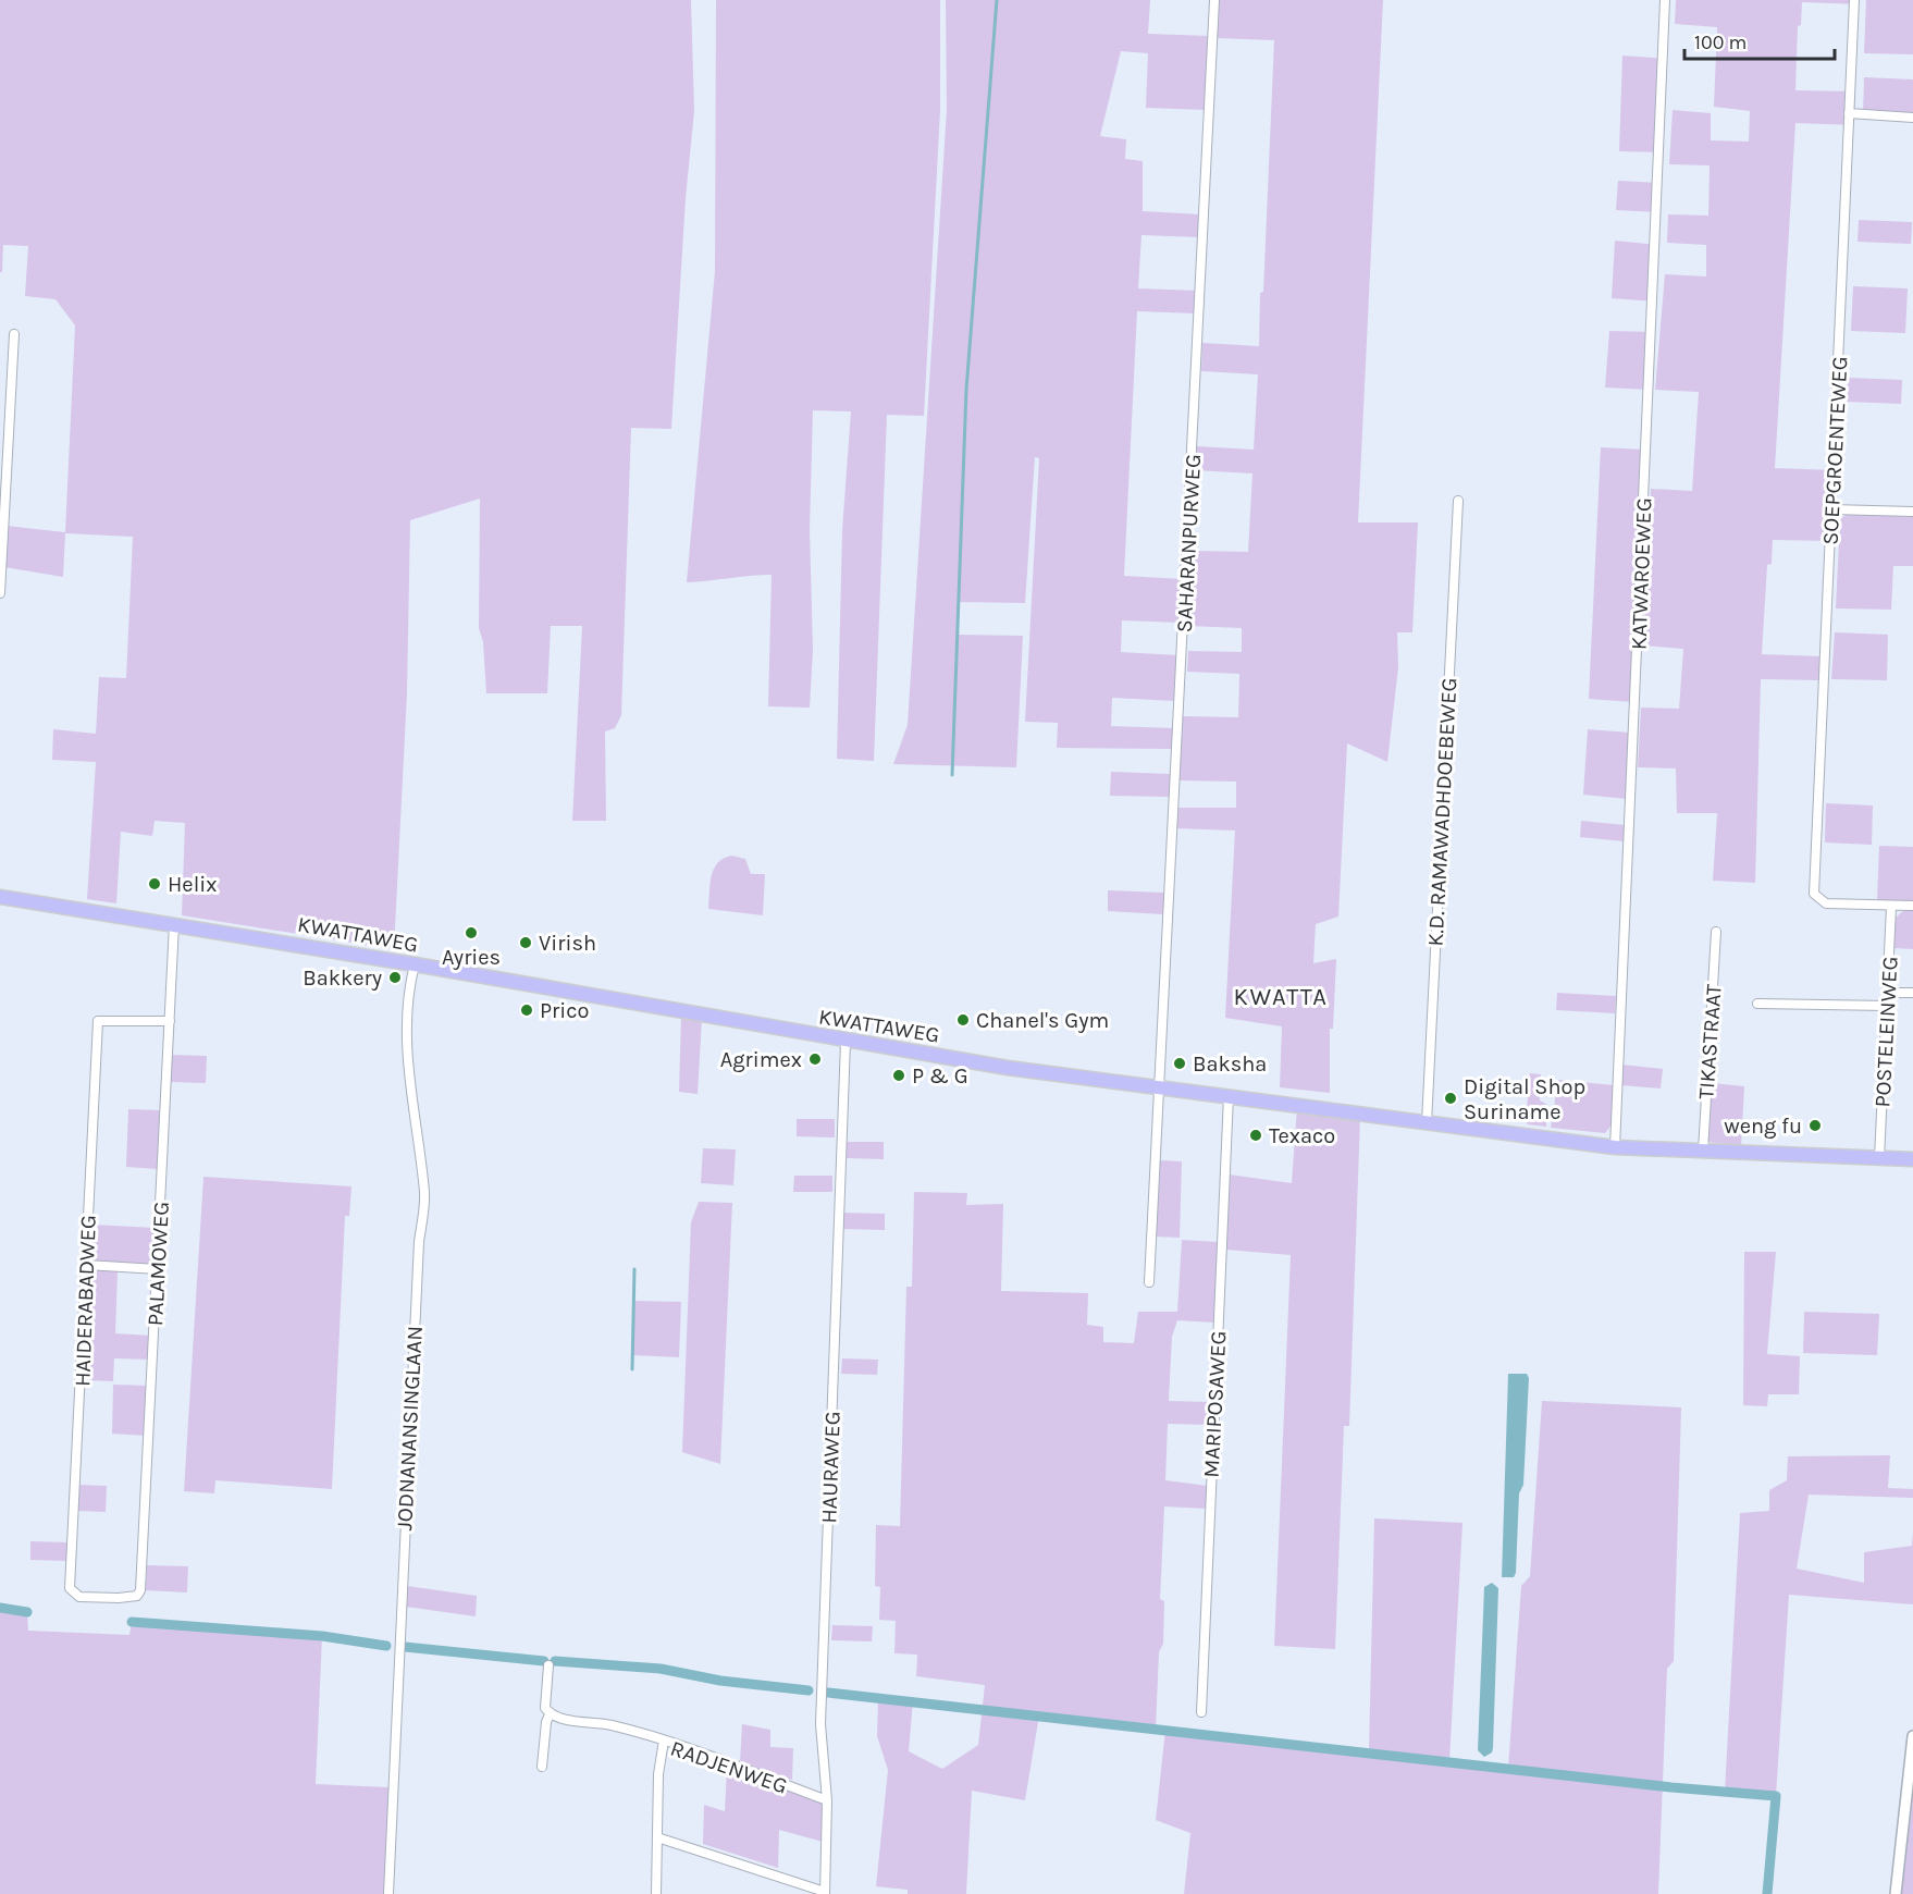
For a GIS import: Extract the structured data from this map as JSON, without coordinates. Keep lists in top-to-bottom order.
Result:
{
  "streets": {
    "main road": ["KWATTAWEG"],
    "street": [
      "SOEPGROENTEWEG",
      "SAHARANPURWEG",
      "KATWAROEWEG",
      "K.D. RAMAWADHDOEBEWEG",
      "POSTELEINWEG",
      "TIKASTRAAT",
      "PALAMOWEG",
      "HAIDERABADWEG",
      "MARIPOSAWEG",
      "JODNANANSINGLAAN",
      "HAURAWEG",
      "RADJENWEG"
    ]
  },
  "crossings": [
    ["SOEPGROENTEWEG", "POSTELEINWEG"],
    ["SAHARANPURWEG", "KWATTAWEG"],
    ["KATWAROEWEG", "KWATTAWEG"],
    ["K.D. RAMAWADHDOEBEWEG", "KWATTAWEG"],
    ["KWATTAWEG", "POSTELEINWEG"],
    ["KWATTAWEG", "TIKASTRAAT"],
    ["KWATTAWEG", "PALAMOWEG"],
    ["KWATTAWEG", "MARIPOSAWEG"],
    ["KWATTAWEG", "JODNANANSINGLAAN"],
    ["KWATTAWEG", "HAURAWEG"],
    ["PALAMOWEG", "HAIDERABADWEG"],
    ["HAURAWEG", "RADJENWEG"]
  ],
  "districts": ["KWATTA"],
  "places": [
    "Helix",
    "Ayries",
    "Virish",
    "Bakkery",
    "Prico",
    "Chanel's Gym",
    "Agrimex",
    "Baksha",
    "P & G",
    "Digital Shop Suriname",
    "weng fu",
    "Texaco"
  ],
  "scale_bar": "100 m"
}
